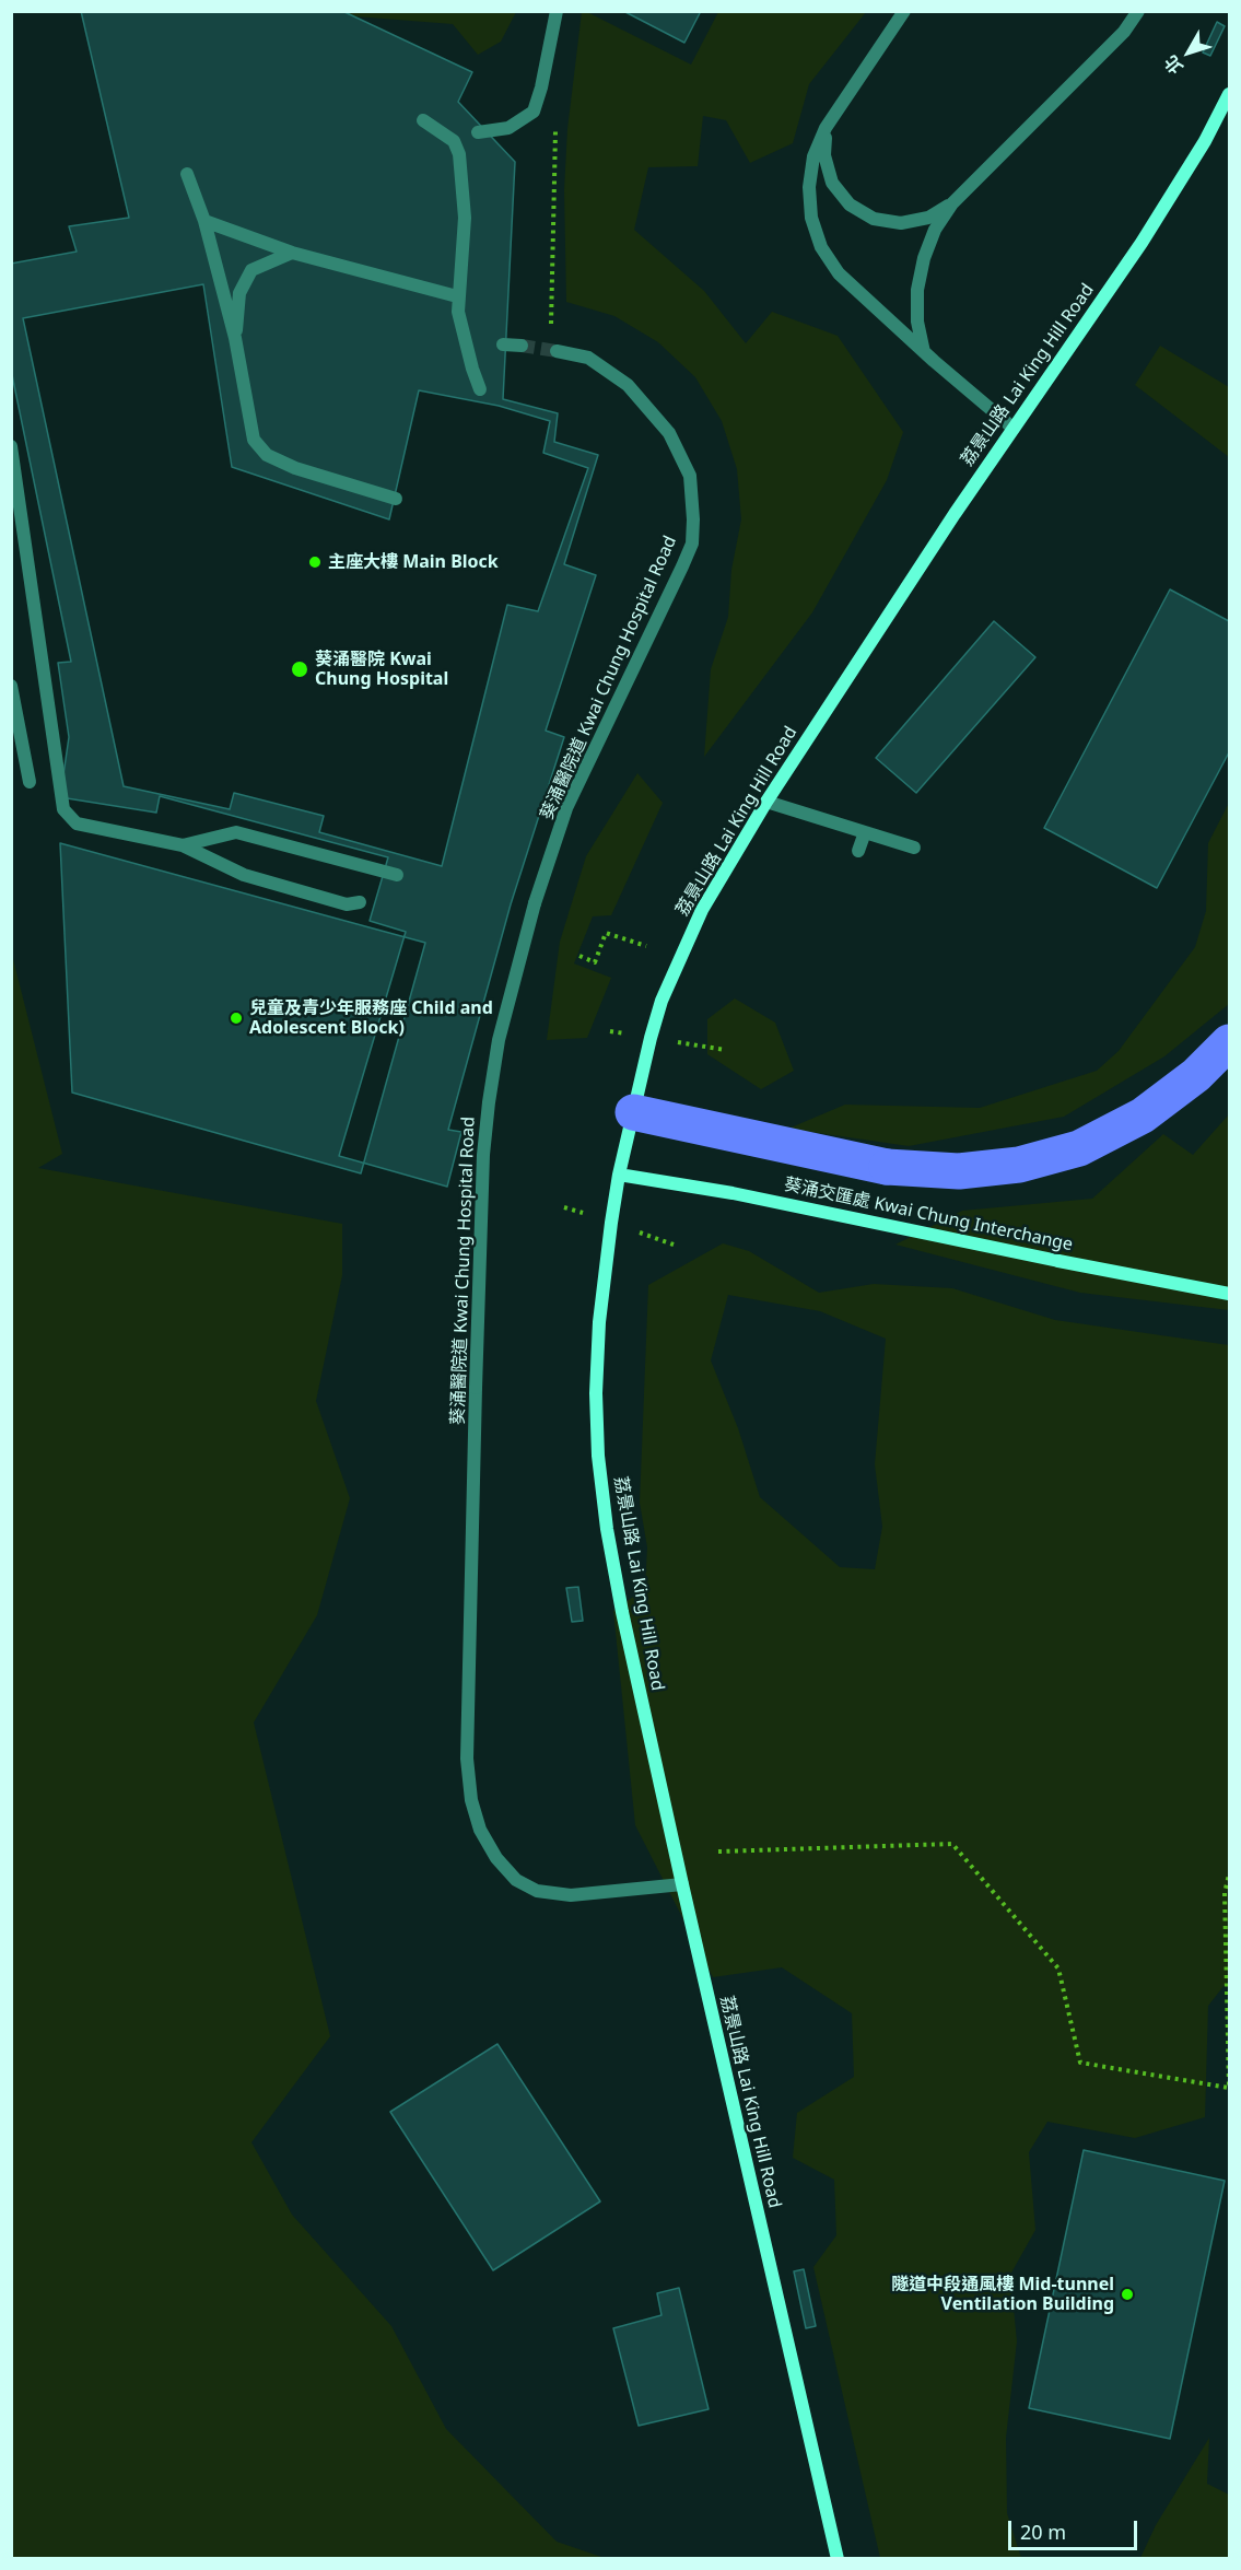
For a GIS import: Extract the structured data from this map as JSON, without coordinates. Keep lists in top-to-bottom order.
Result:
{
  "streets": {
    "main road": ["荔景山路 Lai King Hill Road", "葵涌交匯處 Kwai Chung Interchange"],
    "street": ["葵涌醫院道 Kwai Chung Hospital Road"]
  },
  "crossings": [
    ["荔景山路 Lai King Hill Road", "葵涌醫院道 Kwai Chung Hospital Road"],
    ["荔景山路 Lai King Hill Road", "葵涌交匯處 Kwai Chung Interchange"]
  ],
  "places": [
    "主座大樓 Main Block",
    "葵涌醫院 Kwai Chung Hospital",
    "兒童及青少年服務座 Child and Adolescent Block)",
    "隧道中段通風樓 Mid-tunnel Ventilation Building"
  ],
  "scale_bar": "20 m",
  "north": "bottom left"
}
